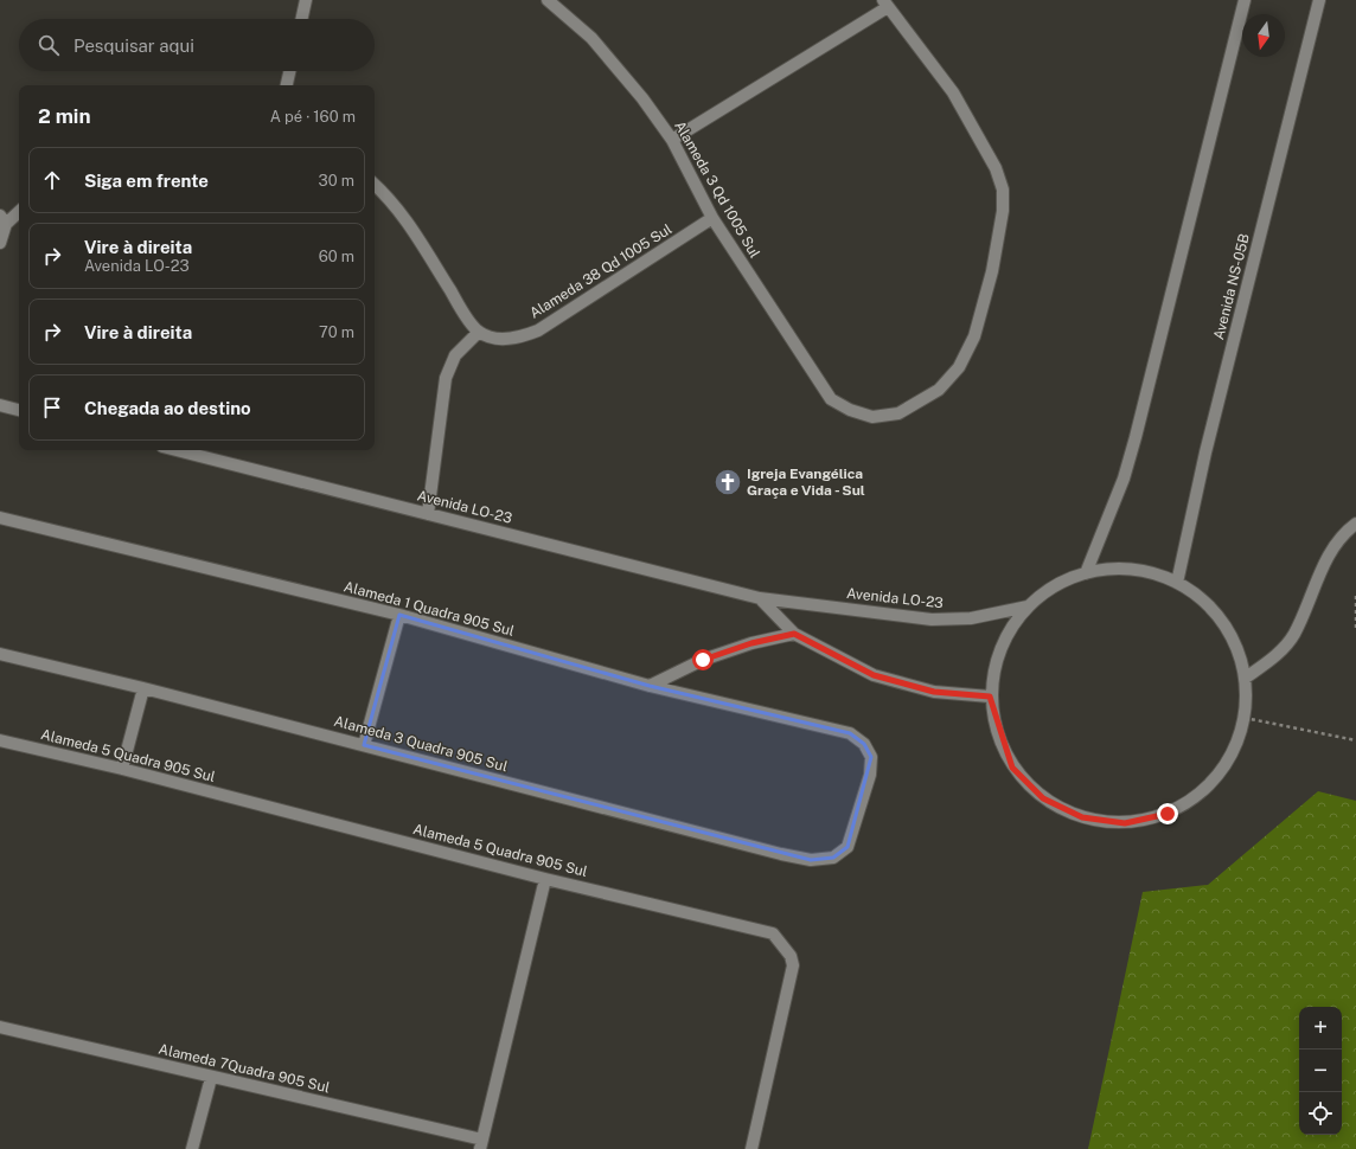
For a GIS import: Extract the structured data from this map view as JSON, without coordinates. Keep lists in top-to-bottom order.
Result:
{
  "streets": {
    "street": [
      "Alameda 3 Qd 1005 Sul",
      "Alameda 38 Qd 1005 Sul",
      "Avenida NS-05B",
      "Avenida LO-23",
      "Alameda 1 Quadra 905 Sul",
      "Alameda 3 Quadra 905 Sul",
      "Alameda 5 Quadra 905 Sul",
      "Alameda 7Quadra 905 Sul"
    ]
  },
  "crossings": [
    ["Alameda 3 Qd 1005 Sul", "Alameda 38 Qd 1005 Sul"],
    ["Alameda 1 Quadra 905 Sul", "Alameda 3 Quadra 905 Sul"]
  ],
  "places": {
    "church": ["Igreja Evangélica Graça e Vida - Sul"]
  },
  "north": "bottom",
  "page": {
    "search": "Pesquisar aqui",
    "heading": ["2 min", "A pé · 160 m"],
    "list": [
      ["Siga em frente", "30 m"],
      ["Vire à direita", "Avenida LO-23", "60 m"],
      ["Vire à direita", "70 m"],
      "Chegada ao destino"
    ],
    "map_buttons": ["+", "−"]
  }
}
